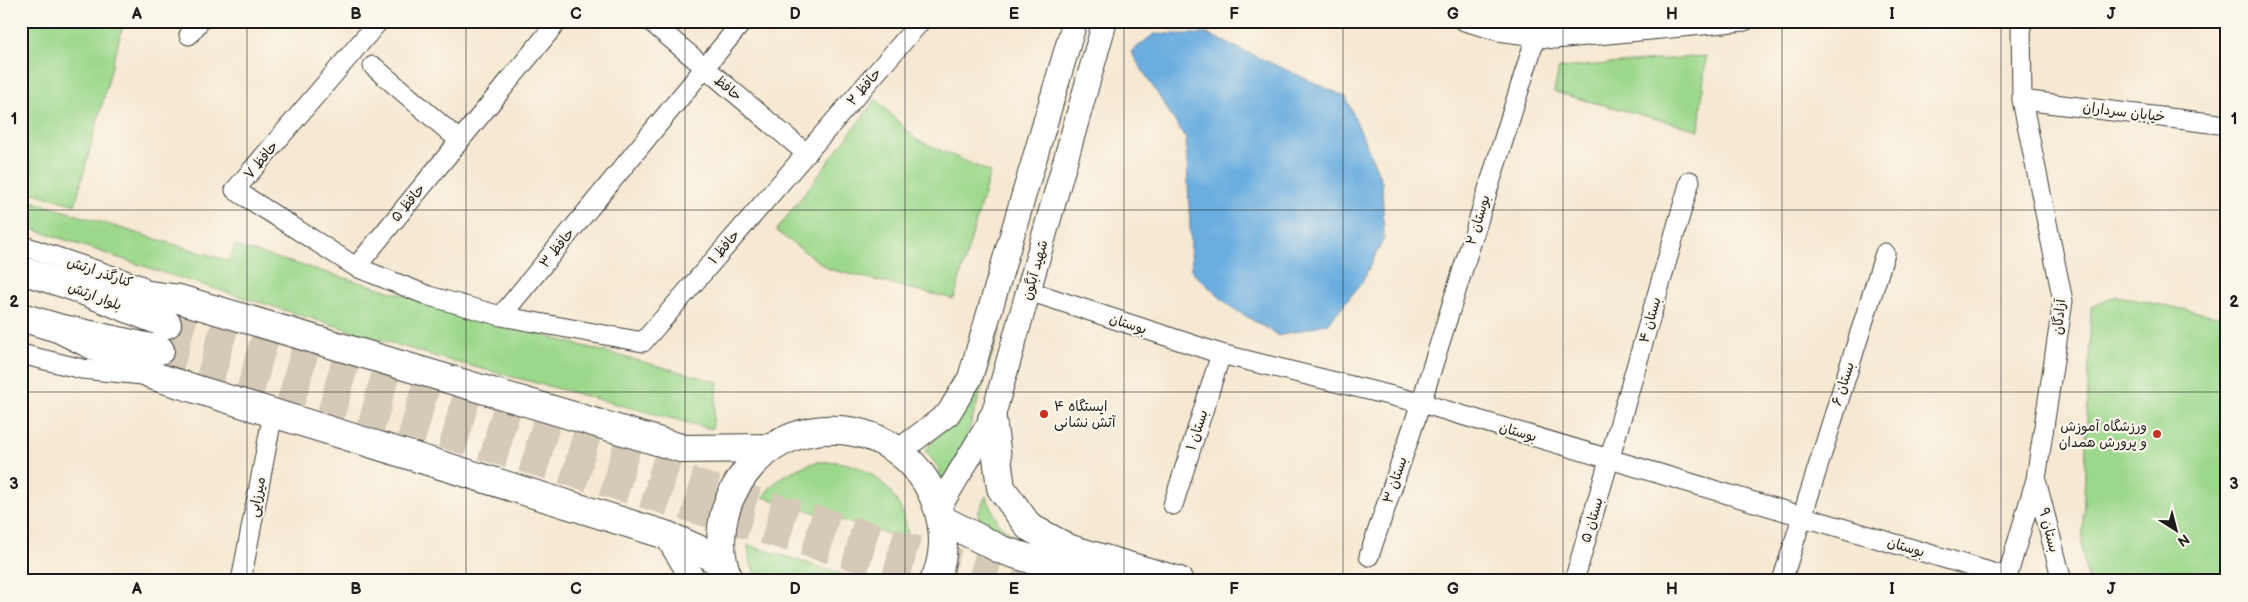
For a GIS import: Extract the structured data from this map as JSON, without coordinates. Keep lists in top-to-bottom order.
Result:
{
  "streets": {
    "highway": ["بلوار ارتش"],
    "main road": ["شهید آبگون"],
    "street": [
      "حافظ ۲",
      "حافظ",
      "خیابان سرداران",
      "حافظ ۷",
      "حافظ ۵",
      "بوستان ۲",
      "حافظ ۱",
      "حافظ ۳",
      "کنارگذر ارتش",
      "آزادگان",
      "بستان ۴",
      "بوستان",
      "بستان ۶",
      "بستان ۱",
      "بستان ۳",
      "میرزایی",
      "بستان ۵",
      "بستان ۹"
    ]
  },
  "crossings": [
    ["حافظ ۲", "حافظ"],
    ["حافظ ۲", "حافظ ۱"],
    ["حافظ", "حافظ ۱"],
    ["حافظ", "حافظ ۳"],
    ["خیابان سرداران", "آزادگان"],
    ["حافظ ۷", "حافظ ۵"],
    ["بوستان ۲", "بوستان"],
    ["بوستان ۲", "بستان ۳"],
    ["حافظ ۱", "حافظ ۳"],
    ["شهید آبگون", "بوستان"],
    ["آزادگان", "بوستان"],
    ["آزادگان", "بستان ۹"],
    ["بستان ۴", "بوستان"],
    ["بستان ۴", "بستان ۵"],
    ["بوستان", "بستان ۶"],
    ["بوستان", "بستان ۱"],
    ["بوستان", "بستان ۳"],
    ["بوستان", "بستان ۵"]
  ],
  "places": ["ایستگاه ۴ آتش نشانی", "ورزشگاه آموزش و پرورش همدان"],
  "north": "bottom right",
  "grid": {
    "columns": [
      "A",
      "B",
      "C",
      "D",
      "E",
      "F",
      "G",
      "H",
      "I",
      "J"
    ],
    "rows": ["1", "2", "3"]
  }
}
